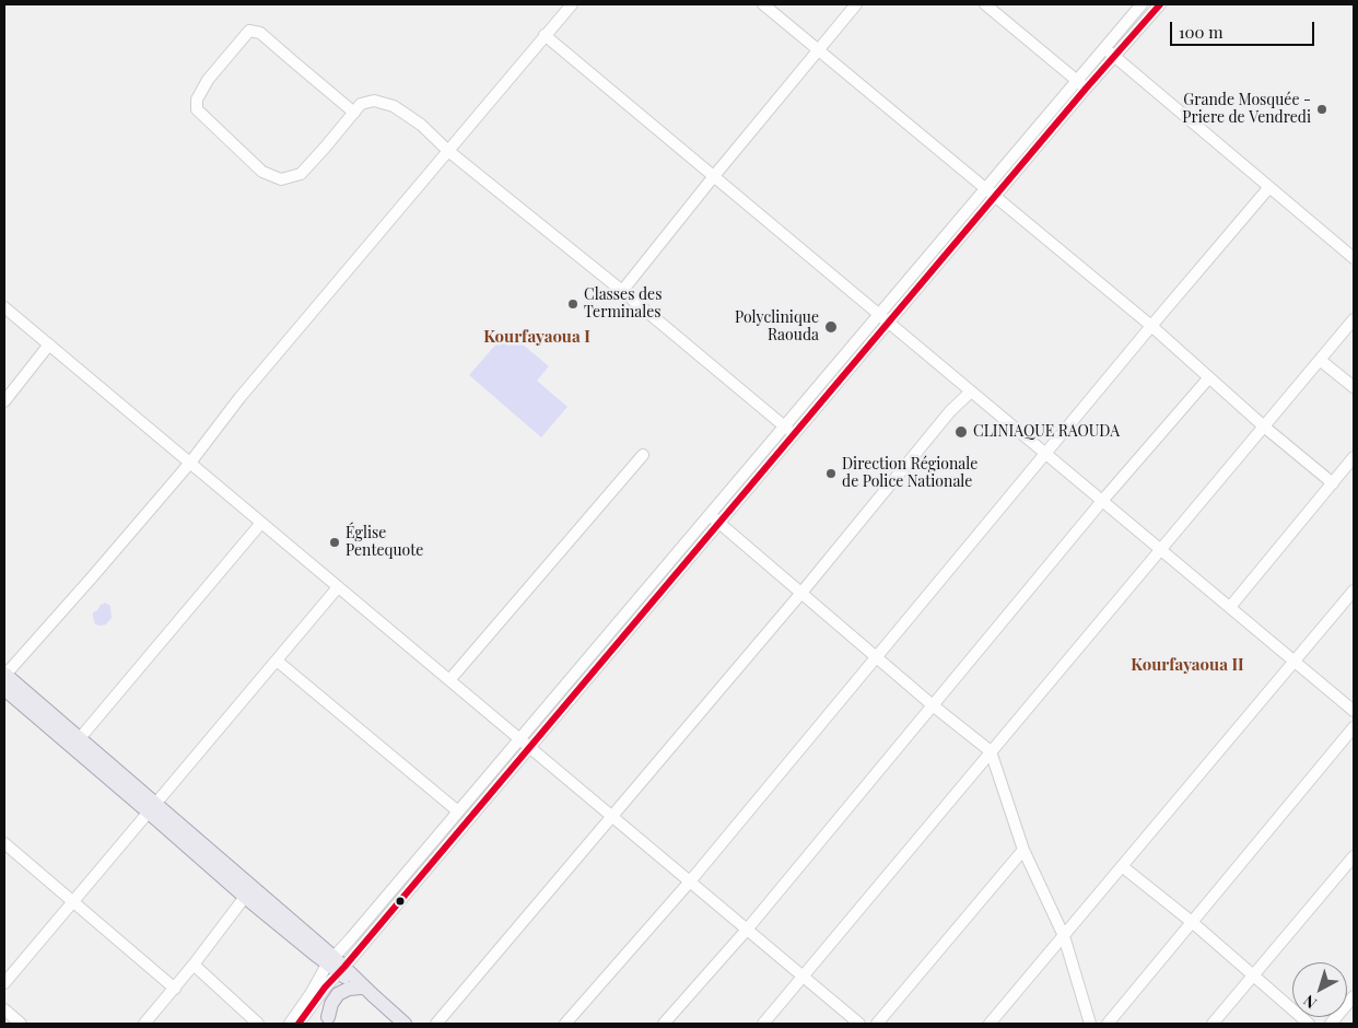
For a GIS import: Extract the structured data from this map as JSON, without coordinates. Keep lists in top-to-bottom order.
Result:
{
  "districts": ["Kourfayaoua I", "Kourfayaoua II"],
  "places": [
    "Grande Mosquée - Priere de Vendredi",
    "Classes des Terminales",
    "Polyclinique Raouda",
    "CLINIAQUE RAOUDA",
    "Direction Régionale de Police Nationale",
    "Église Pentequote"
  ],
  "scale_bar": "100 m",
  "north": "bottom left"
}
